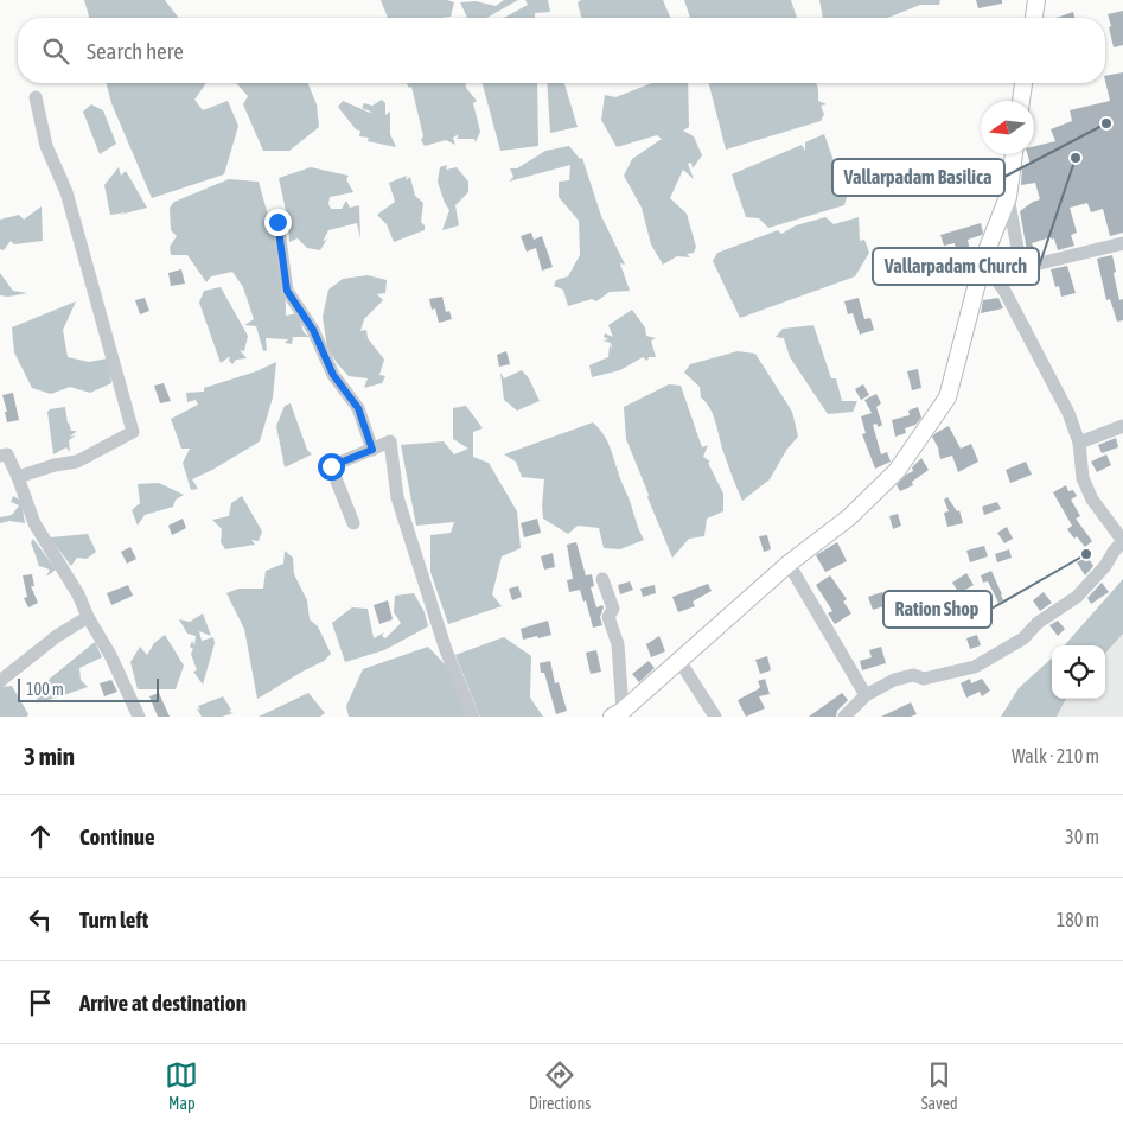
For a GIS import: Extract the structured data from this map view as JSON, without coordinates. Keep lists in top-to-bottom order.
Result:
{
  "places": ["Vallarpadam Basilica", "Vallarpadam Church", "Ration Shop"],
  "scale_bar": "100 m",
  "north": "left",
  "page": {
    "search": "Search here",
    "scale": "100 m",
    "heading": ["3 min", "Walk · 210 m"],
    "list": [
      ["Continue", "30 m"],
      ["Turn left", "180 m"],
      "Arrive at destination"
    ],
    "nav": ["Map", "Directions", "Saved"]
  }
}
